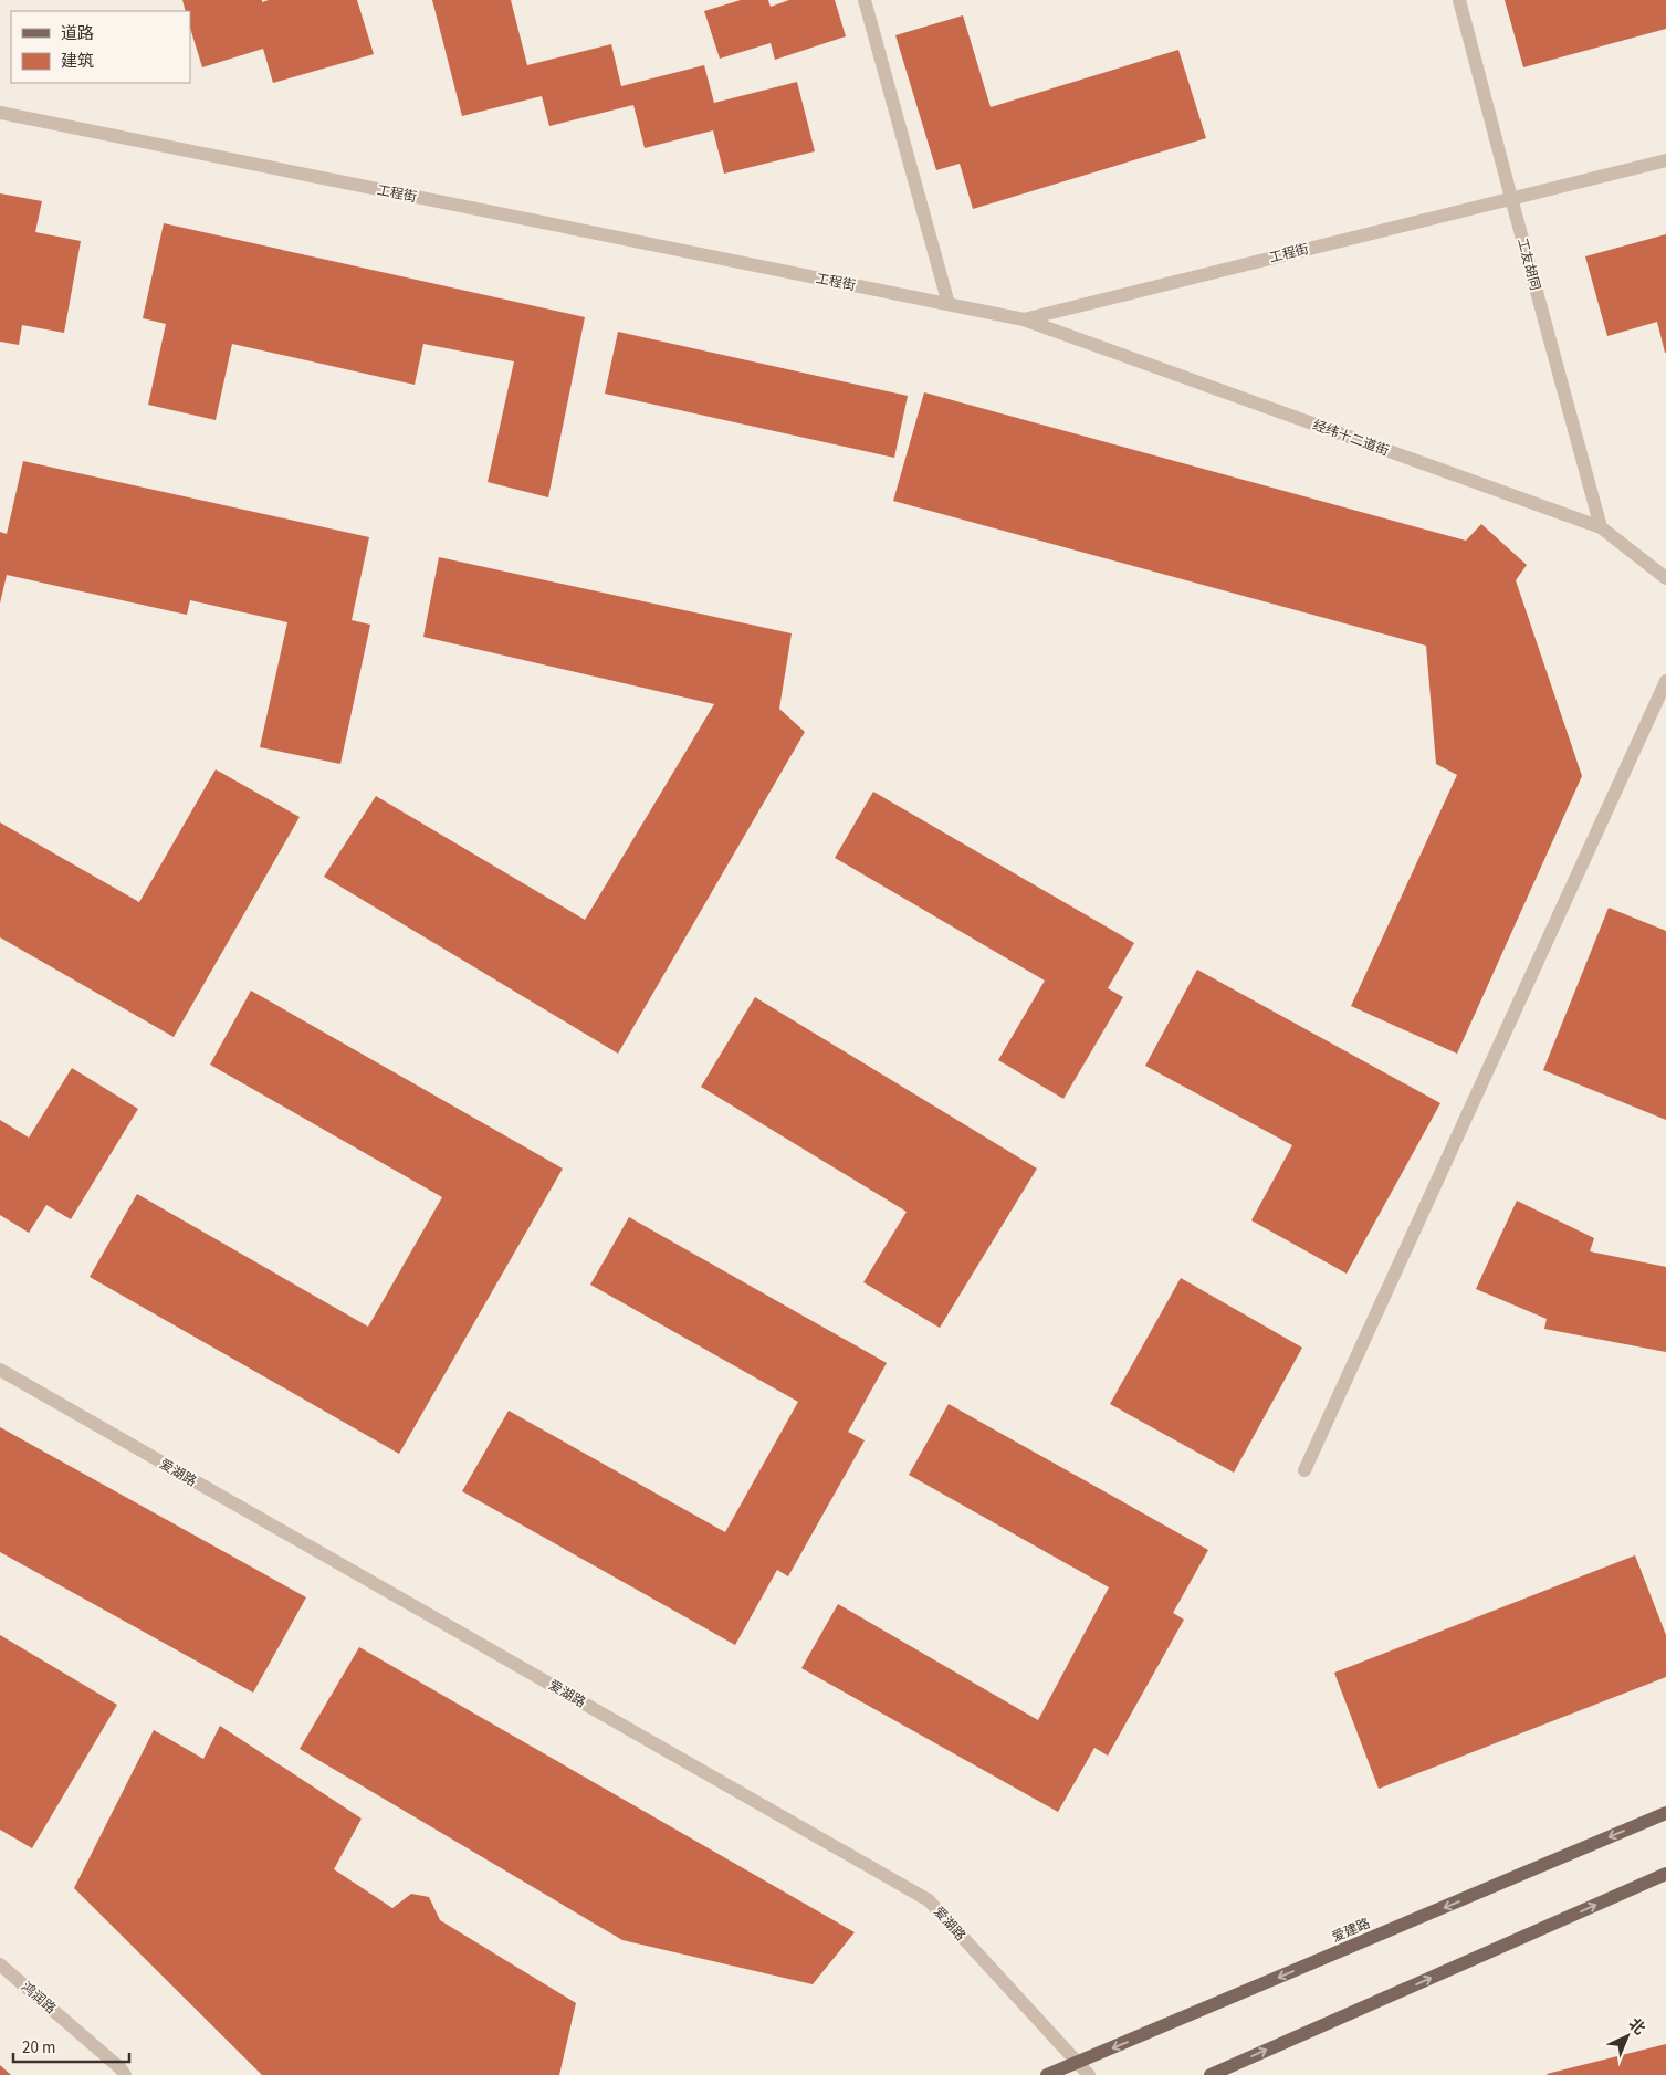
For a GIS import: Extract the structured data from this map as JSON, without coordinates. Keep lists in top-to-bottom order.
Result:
{
  "streets": {
    "main road": ["爱建路"],
    "street": [
      "工程街",
      "工友胡同",
      "经纬十二道街",
      "爱湖路",
      "鸿润路"
    ]
  },
  "crossings": [
    ["工程街", "工友胡同"],
    ["工程街", "经纬十二道街"],
    ["工友胡同", "经纬十二道街"],
    ["爱湖路", "爱建路"]
  ],
  "legend": ["道路", "建筑"],
  "scale_bar": "20 m",
  "north": "top right"
}
